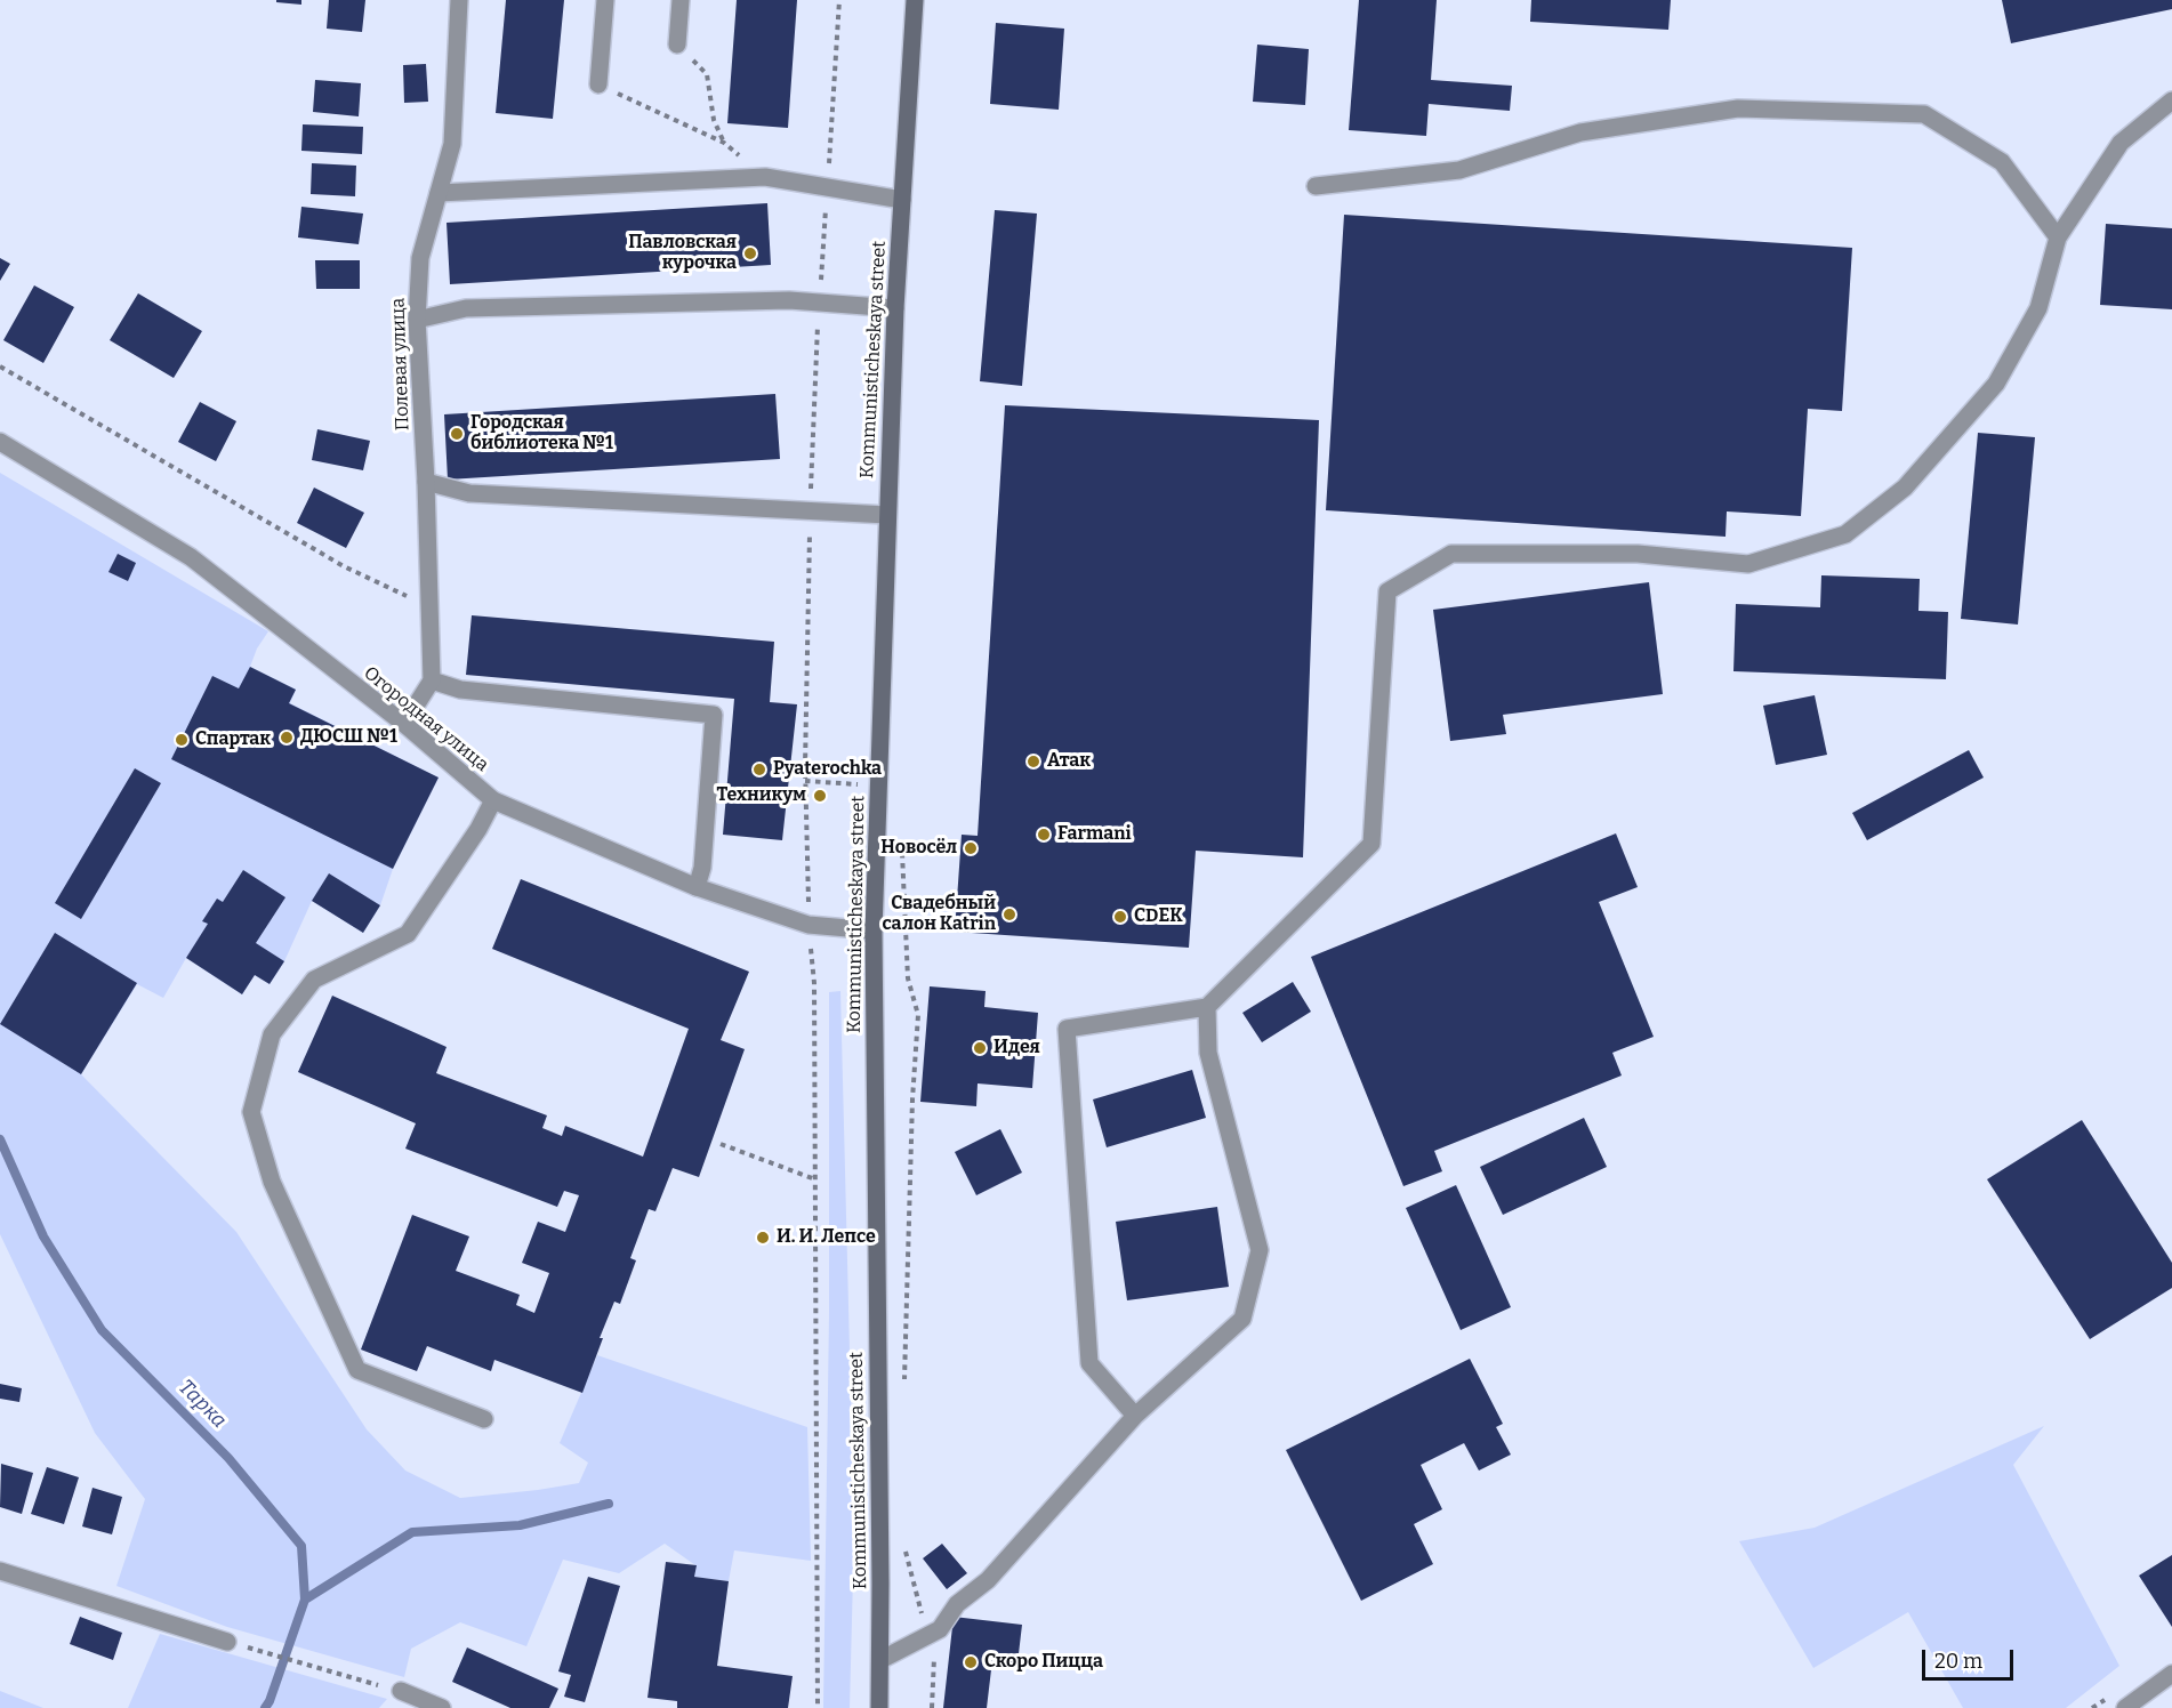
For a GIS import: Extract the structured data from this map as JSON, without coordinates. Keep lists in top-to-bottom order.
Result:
{
  "streets": {
    "main road": ["Kommunisticheskaya street"],
    "street": ["Полевая улица", "Огородная улица"]
  },
  "crossings": [
    ["Kommunisticheskaya street", "Огородная улица"]
  ],
  "water": ["Тарка"],
  "places": [
    "Павловская курочка",
    "Городская библиотека №1",
    "ДЮСШ №1",
    "Спартак",
    "Атак",
    "Pyaterochka",
    "Техникум",
    "Farmani",
    "Новосёл",
    "Свадебный салон Katrin",
    "CDEK",
    "Идея",
    "И. И. Лепсе",
    "Скоро Пицца"
  ],
  "scale_bar": "20 m"
}
